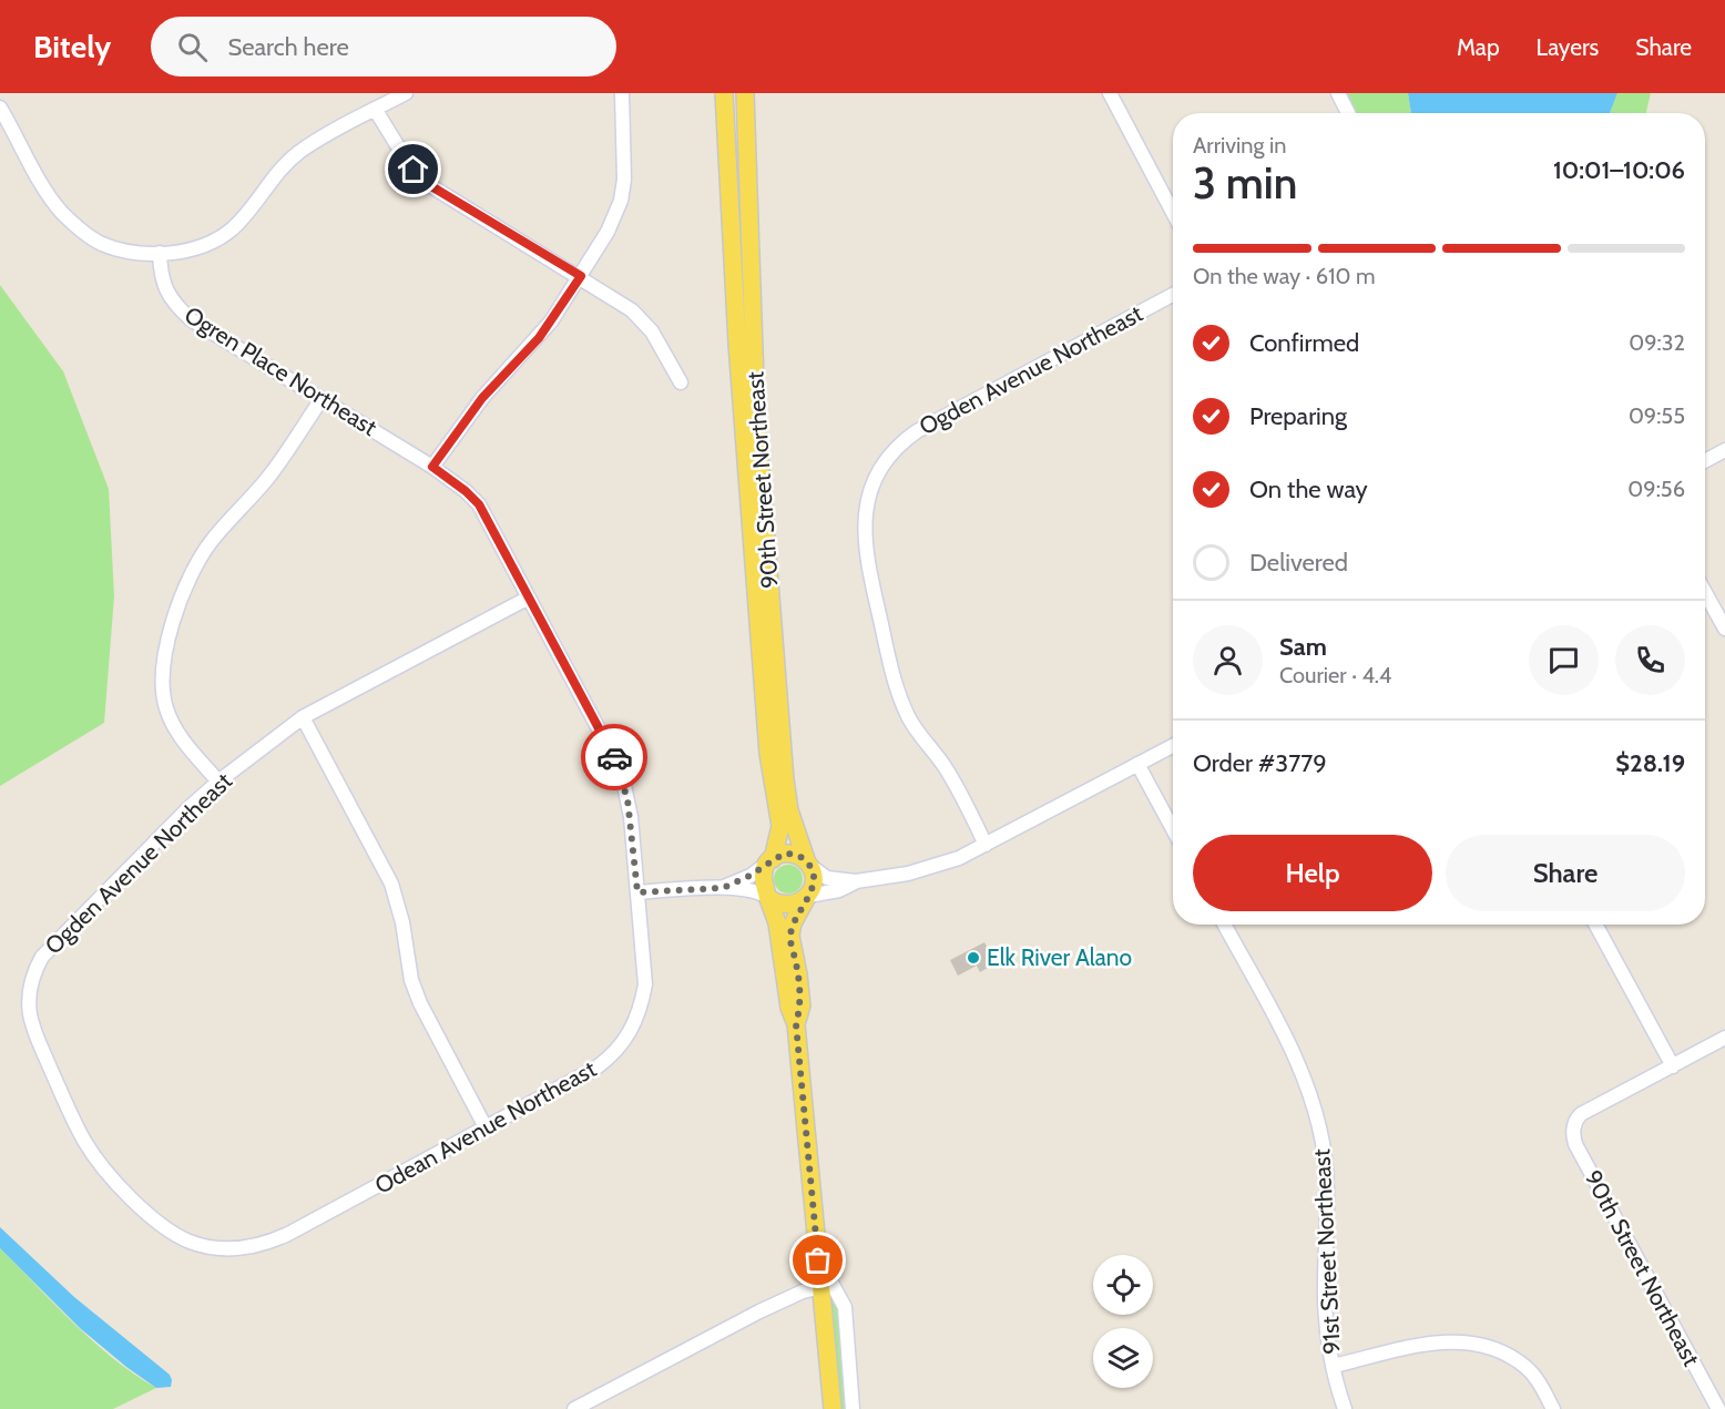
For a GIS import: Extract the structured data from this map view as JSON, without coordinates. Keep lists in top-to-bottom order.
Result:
{
  "streets": {
    "main road": ["90th Street Northeast"],
    "street": [
      "Ogden Avenue Northeast",
      "Ogren Place Northeast",
      "Odean Avenue Northeast",
      "91st Street Northeast"
    ]
  },
  "crossings": [
    ["Ogden Avenue Northeast", "Ogren Place Northeast"],
    ["Ogden Avenue Northeast", "Odean Avenue Northeast"],
    ["Ogren Place Northeast", "Odean Avenue Northeast"]
  ],
  "places": ["Elk River Alano"],
  "page": {
    "header": "Bitely",
    "search": "Search here",
    "nav": ["Map", "Layers", "Share"],
    "heading": ["3 min", "Arriving in", "10:01–10:06"],
    "panel": [
      "Sam",
      "Courier · 4.4",
      "Order #3779",
      "$28.19"
    ],
    "bar": "On the way · 610 m",
    "list": [
      ["Confirmed", "09:32"],
      ["Preparing", "09:55"],
      ["On the way", "09:56"],
      "Delivered"
    ],
    "buttons": ["Help", "Share"]
  }
}
